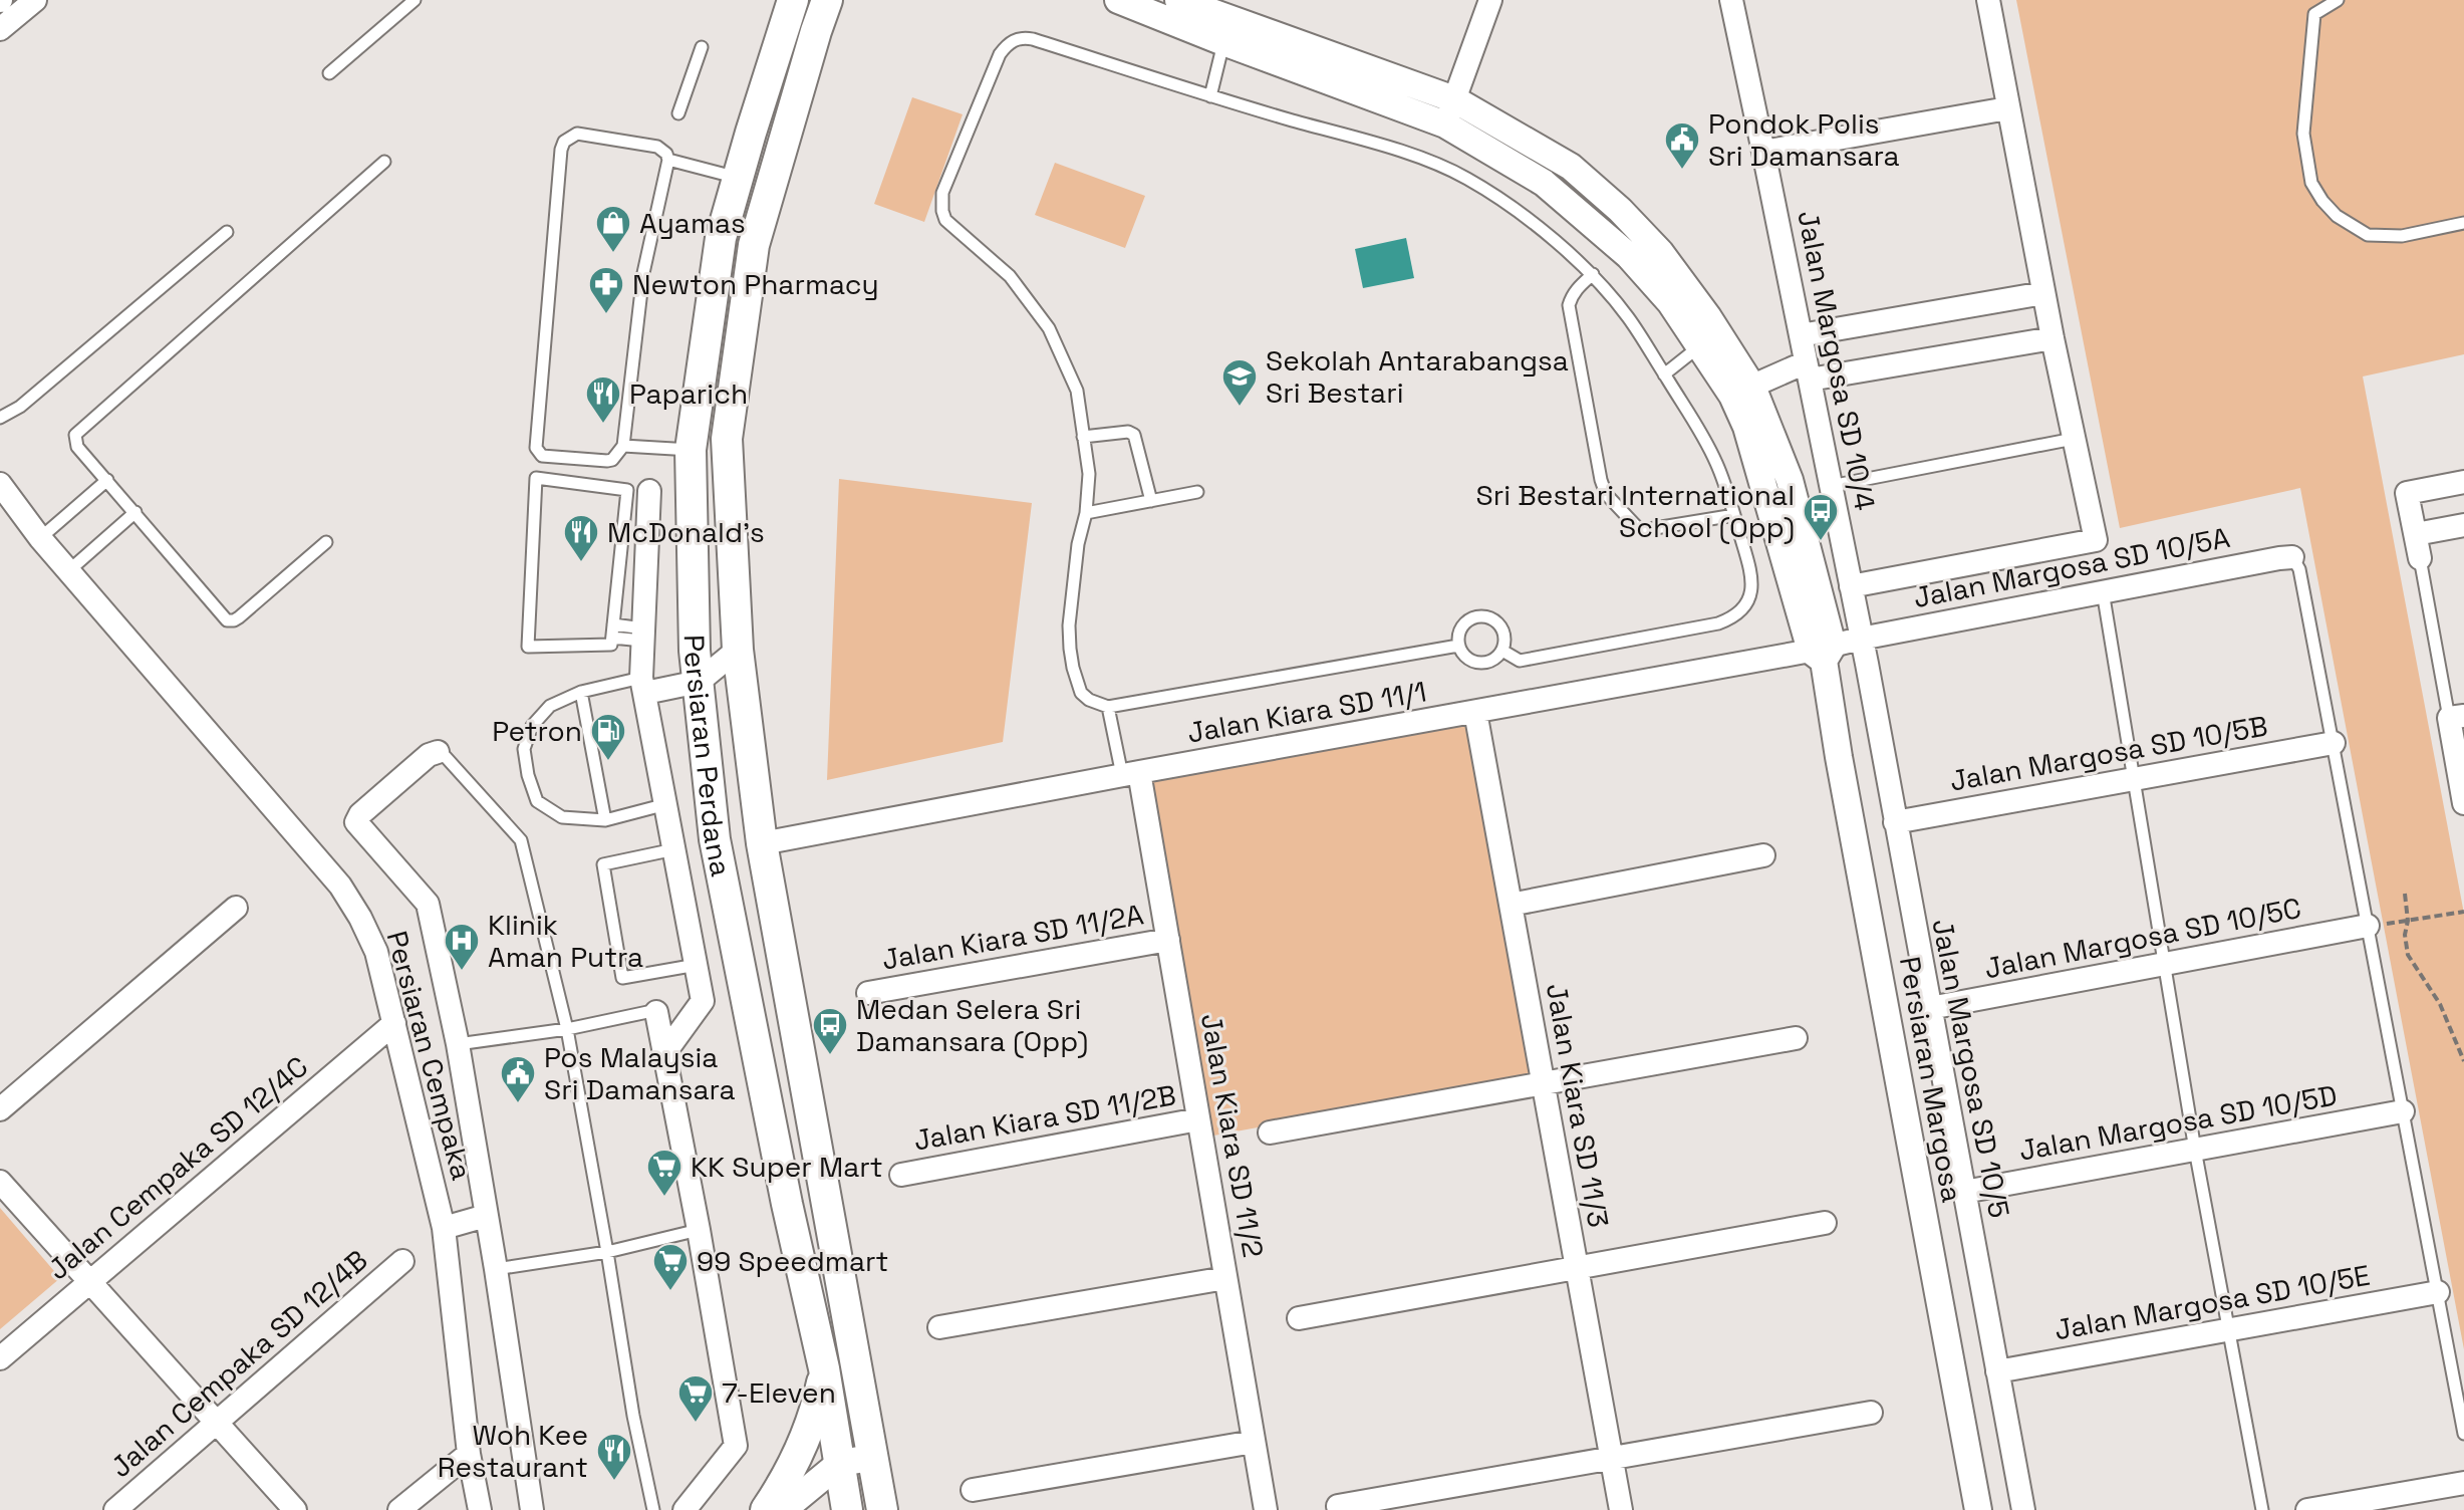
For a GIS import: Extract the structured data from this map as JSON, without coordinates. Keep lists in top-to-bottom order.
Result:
{
  "streets": {
    "main road": ["Persiaran Perdana"],
    "street": [
      "Jalan Margosa SD 10/4",
      "Jalan Margosa SD 10/5A",
      "Jalan Kiara SD 11/1",
      "Jalan Margosa SD 10/5B",
      "Jalan Kiara SD 11/2A",
      "Jalan Margosa SD 10/5C",
      "Persiaran Cempaka",
      "Jalan Margosa SD 10/5",
      "Persiaran Margosa",
      "Jalan Kiara SD 11/3",
      "Jalan Kiara SD 11/2B",
      "Jalan Margosa SD 10/5D",
      "Jalan Kiara SD 11/2",
      "Jalan Cempaka SD 12/4C",
      "Jalan Margosa SD 10/5E",
      "Jalan Cempaka SD 12/4B"
    ]
  },
  "crossings": [
    ["Jalan Margosa SD 10/4", "Jalan Margosa SD 10/5A"],
    ["Jalan Margosa SD 10/4", "Jalan Kiara SD 11/1"],
    ["Jalan Margosa SD 10/4", "Jalan Margosa SD 10/5"],
    ["Jalan Margosa SD 10/5A", "Jalan Kiara SD 11/1"],
    ["Jalan Margosa SD 10/5A", "Jalan Margosa SD 10/5"],
    ["Jalan Kiara SD 11/1", "Persiaran Perdana"],
    ["Jalan Kiara SD 11/1", "Jalan Margosa SD 10/5"],
    ["Jalan Kiara SD 11/1", "Persiaran Margosa"],
    ["Jalan Kiara SD 11/1", "Jalan Kiara SD 11/3"],
    ["Jalan Kiara SD 11/1", "Jalan Kiara SD 11/2"],
    ["Jalan Margosa SD 10/5B", "Jalan Margosa SD 10/5"],
    ["Jalan Kiara SD 11/2A", "Jalan Kiara SD 11/2"],
    ["Jalan Margosa SD 10/5C", "Jalan Margosa SD 10/5"],
    ["Persiaran Cempaka", "Jalan Cempaka SD 12/4C"],
    ["Jalan Margosa SD 10/5", "Jalan Margosa SD 10/5D"],
    ["Jalan Margosa SD 10/5", "Jalan Margosa SD 10/5E"],
    ["Jalan Kiara SD 11/2B", "Jalan Kiara SD 11/2"]
  ],
  "places": {
    "public building": ["Pondok Polis Sri Damansara", "Pos Malaysia Sri Damansara"],
    "shop": ["Ayamas"],
    "pharmacy": ["Newton Pharmacy"],
    "school or university": ["Sekolah Antarabangsa Sri Bestari"],
    "restaurant": ["Paparich", "McDonald's", "Woh Kee Restaurant"],
    "bus stop": ["Sri Bestari International School (Opp)", "Medan Selera Sri Damansara (Opp)"],
    "fuel station": ["Petron"],
    "hospital": ["Klinik Aman Putra"],
    "supermarket": ["KK Super Mart", "99 Speedmart", "7-Eleven"]
  }
}
